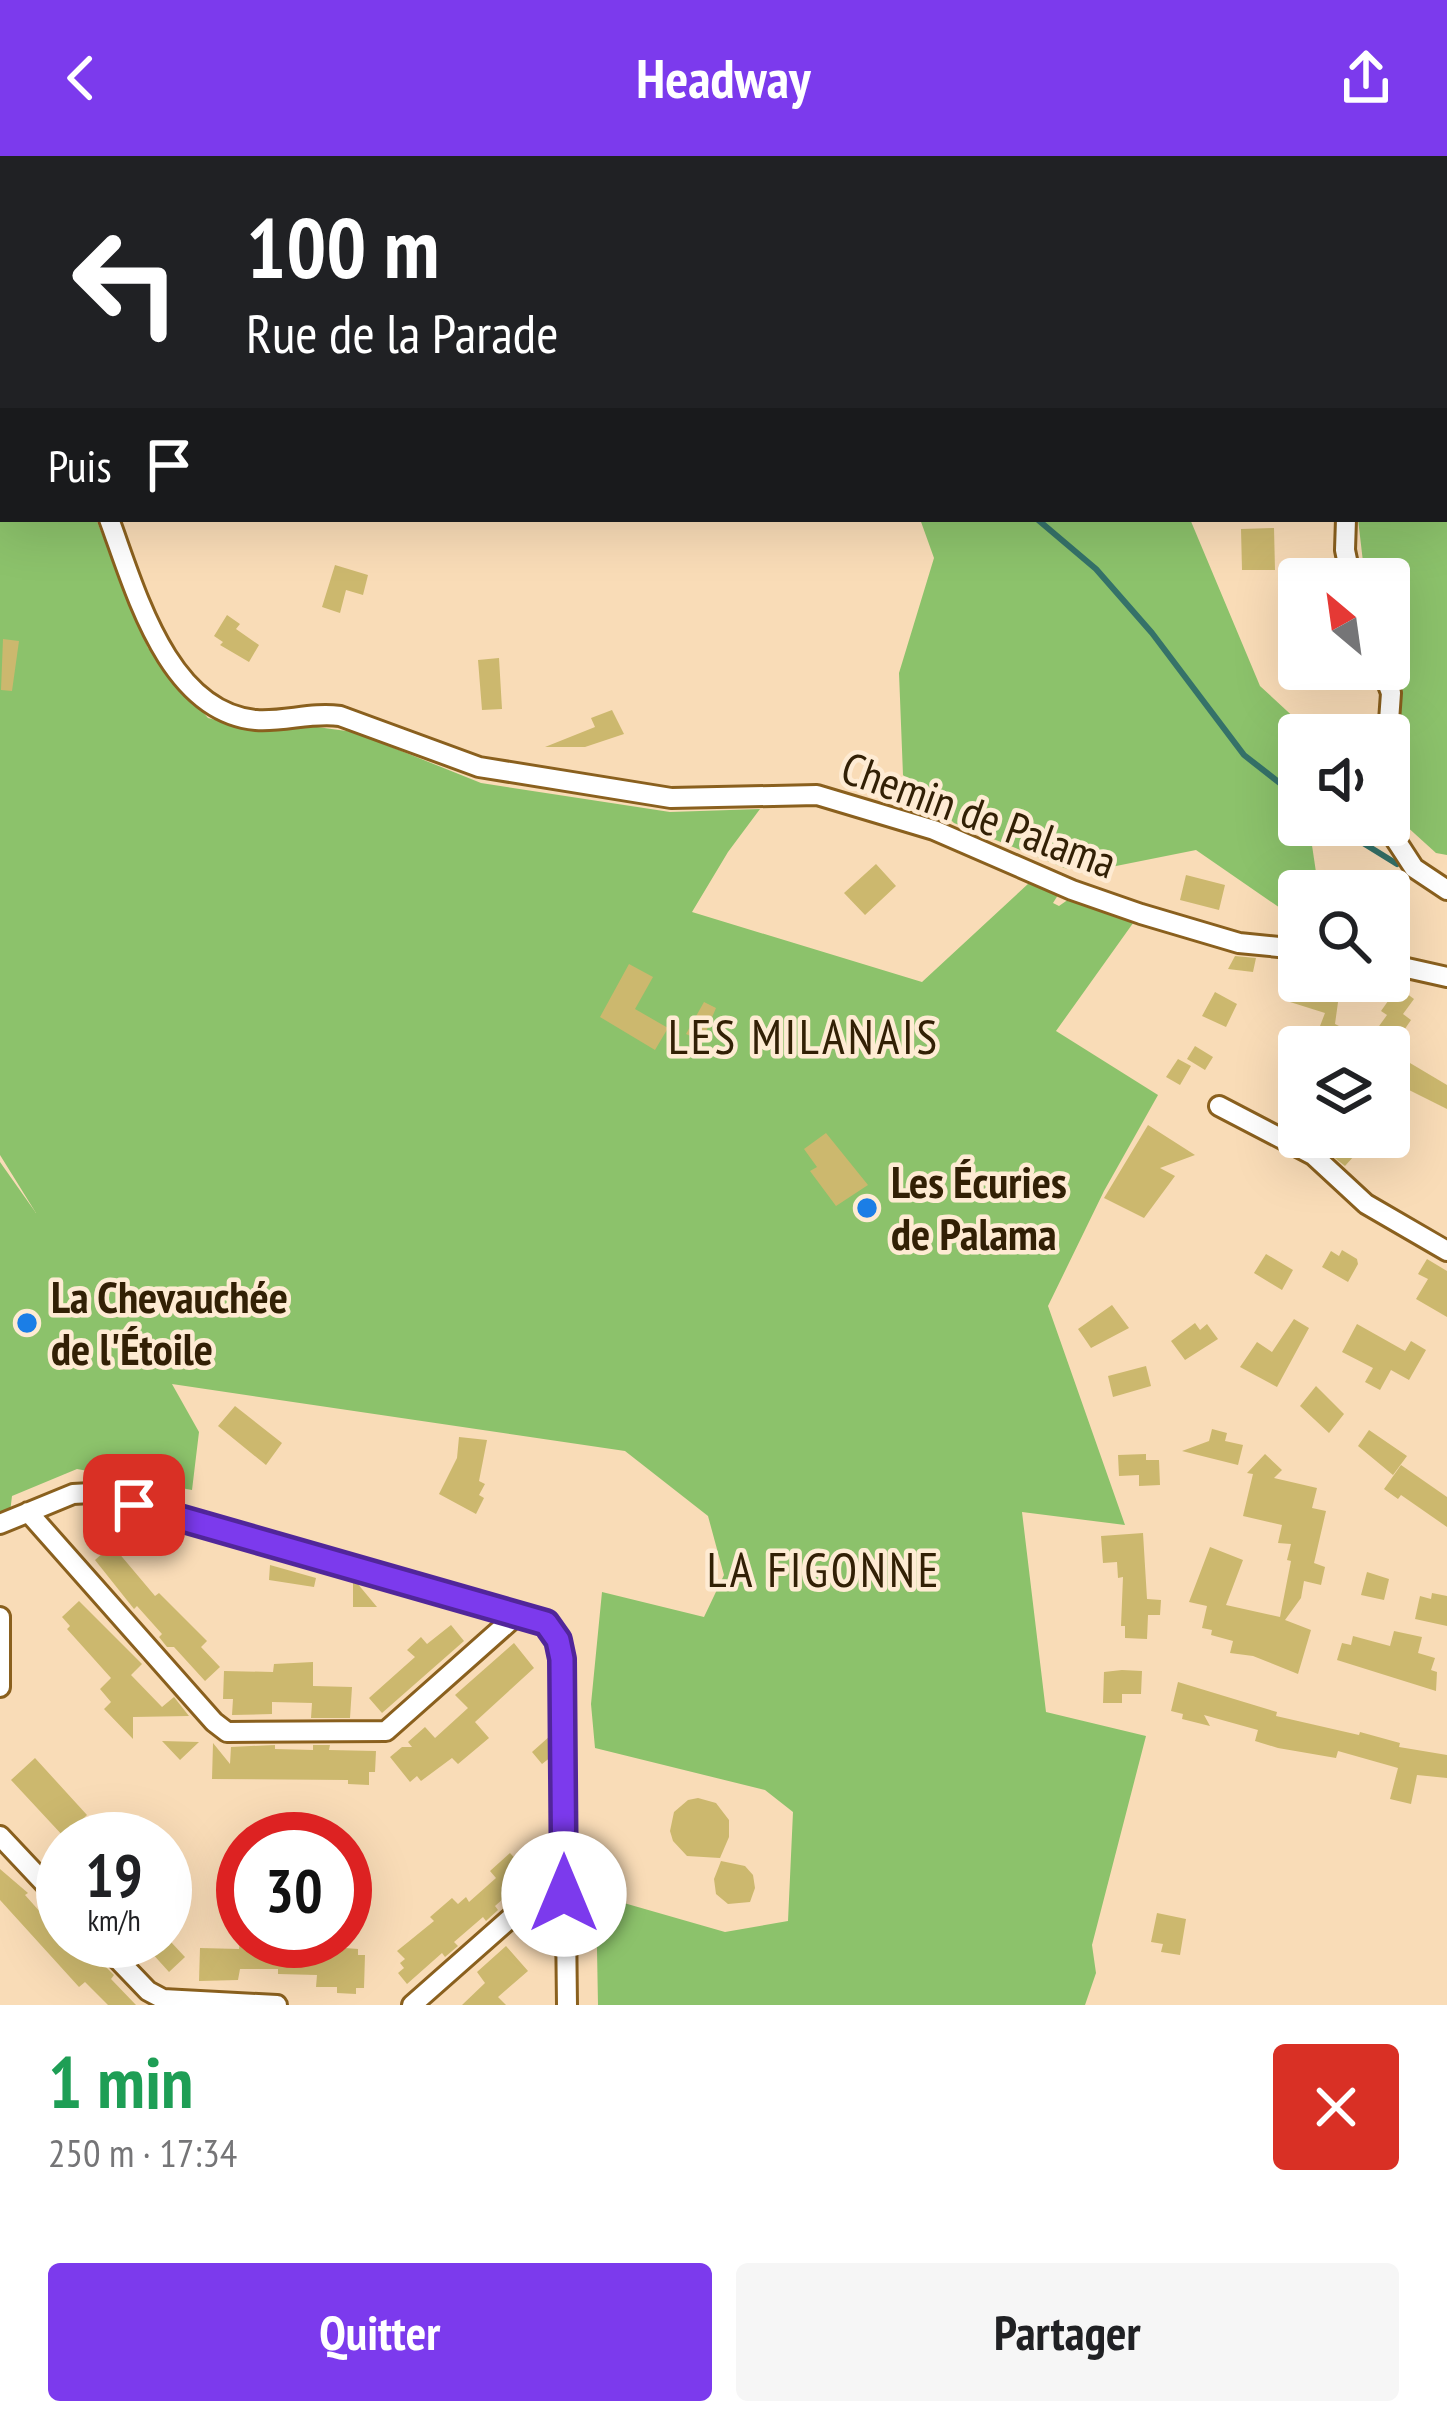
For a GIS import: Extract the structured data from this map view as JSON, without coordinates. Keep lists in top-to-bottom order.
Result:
{
  "streets": {
    "street": ["Chemin de Palama"]
  },
  "districts": ["LES MILANAIS", "LA FIGONNE"],
  "places": ["Les Écuries de Palama", "La Chevauchée de l'Étoile"],
  "north": "top left",
  "page": {
    "header": "Headway",
    "turn": ["100 m", "Rue de la Parade"],
    "then": "Puis",
    "speed": "19 km/h",
    "limit": "30",
    "heading": ["1 min", "250 m · 17:34"],
    "buttons": ["Quitter", "Partager"]
  }
}
